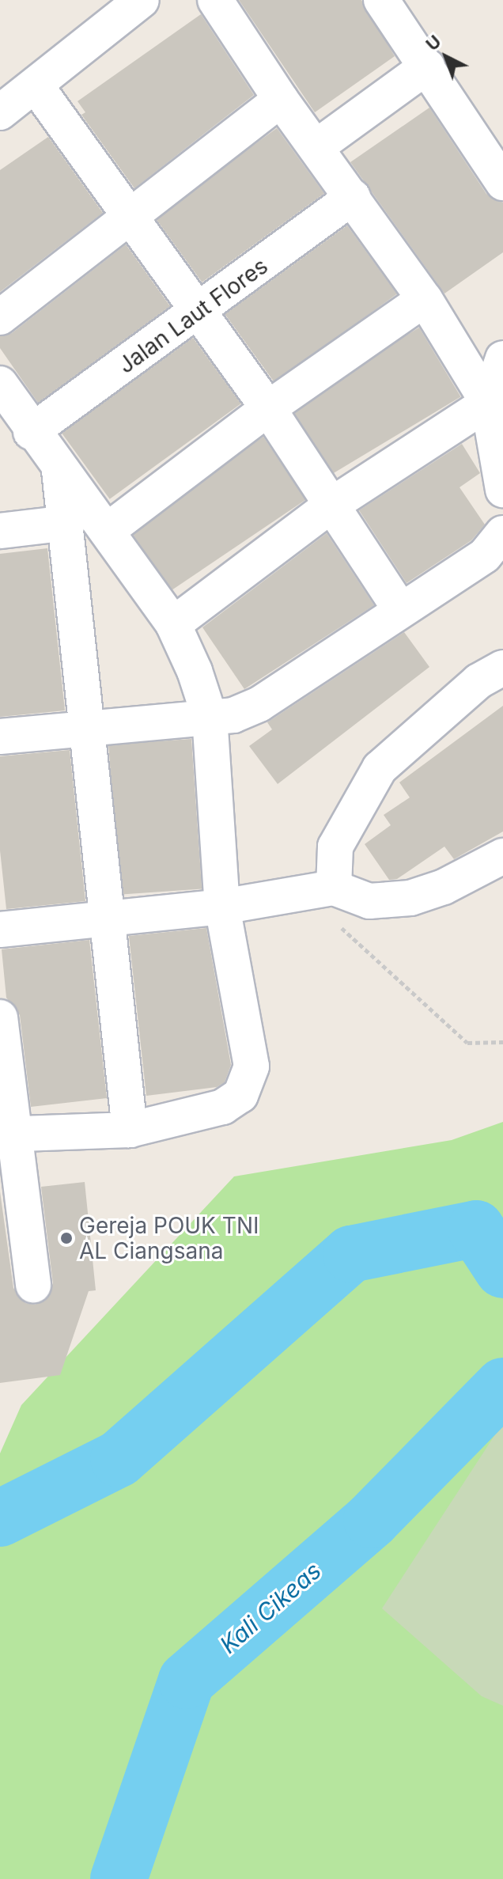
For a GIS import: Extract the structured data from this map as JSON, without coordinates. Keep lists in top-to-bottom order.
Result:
{
  "streets": {
    "street": ["Jalan Laut Flores"]
  },
  "water": ["Kali Cikeas"],
  "places": ["Gereja POUK TNI AL Ciangsana"],
  "north": "top left"
}
